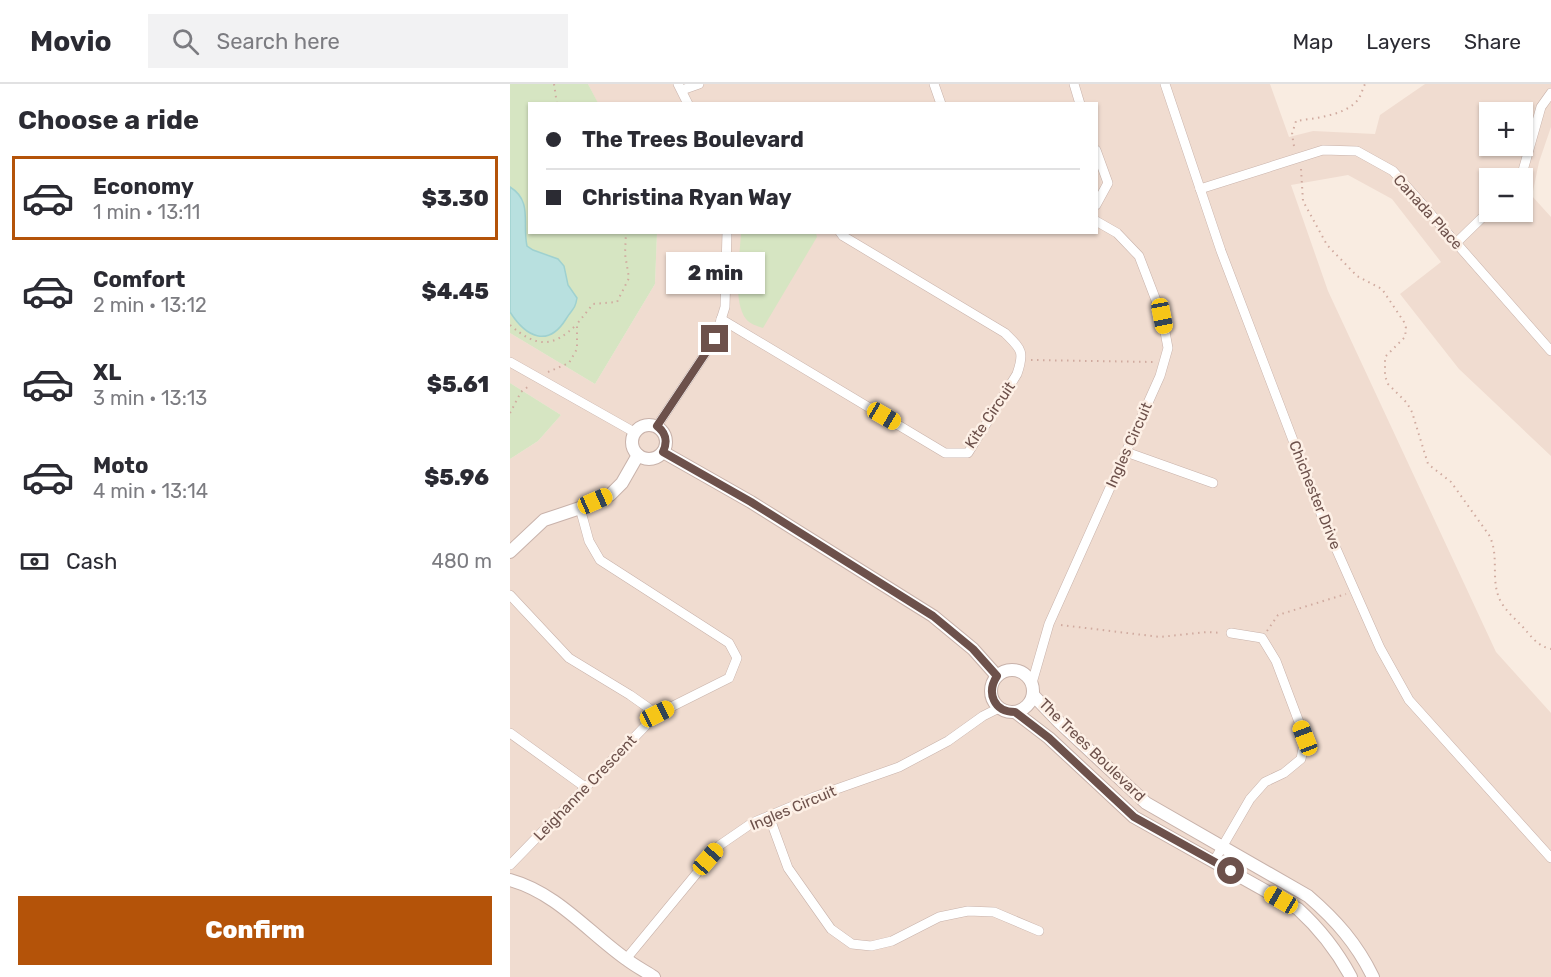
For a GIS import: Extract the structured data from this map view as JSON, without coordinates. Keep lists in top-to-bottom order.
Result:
{
  "streets": {
    "street": [
      "Canada Place",
      "Kite Circuit",
      "Ingles Circuit",
      "Chichester Drive",
      "The Trees Boulevard",
      "Leighanne Crescent"
    ]
  },
  "crossings": [
    ["Canada Place", "Chichester Drive"],
    ["Ingles Circuit", "The Trees Boulevard"]
  ],
  "page": {
    "header": "Movio",
    "search": "Search here",
    "nav": ["Map", "Layers", "Share"],
    "heading": "Choose a ride",
    "map_buttons": ["+", "−"],
    "banner": ["The Trees Boulevard", "Christina Ryan Way"],
    "list": [
      {
        "name": "Economy",
        "note": "1 min · 13:11",
        "value": "$3.30"
      },
      {
        "name": "Comfort",
        "note": "2 min · 13:12",
        "value": "$4.45"
      },
      {
        "name": "XL",
        "note": "3 min · 13:13",
        "value": "$5.61"
      },
      {
        "name": "Moto",
        "note": "4 min · 13:14",
        "value": "$5.96"
      }
    ],
    "bubble": "2 min",
    "pay": ["Cash", "480 m"],
    "buttons": "Confirm"
  }
}
